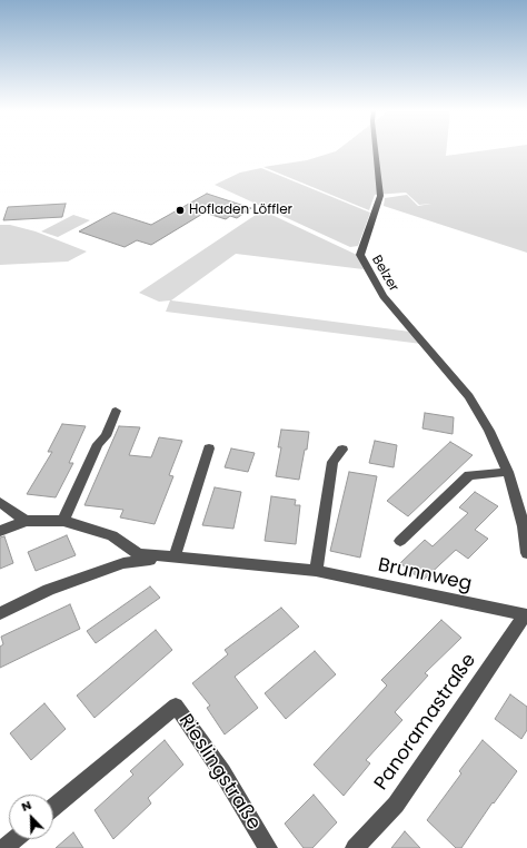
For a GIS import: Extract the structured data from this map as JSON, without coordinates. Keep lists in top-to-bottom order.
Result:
{
  "streets": {
    "street": [
      "Belzer",
      "Brunnweg",
      "Panoramastraße",
      "Rieslingstraße"
    ]
  },
  "crossings": [
    ["Belzer", "Brunnweg"],
    ["Brunnweg", "Panoramastraße"]
  ],
  "places": ["Hofladen Löffler"],
  "north": "top left"
}
